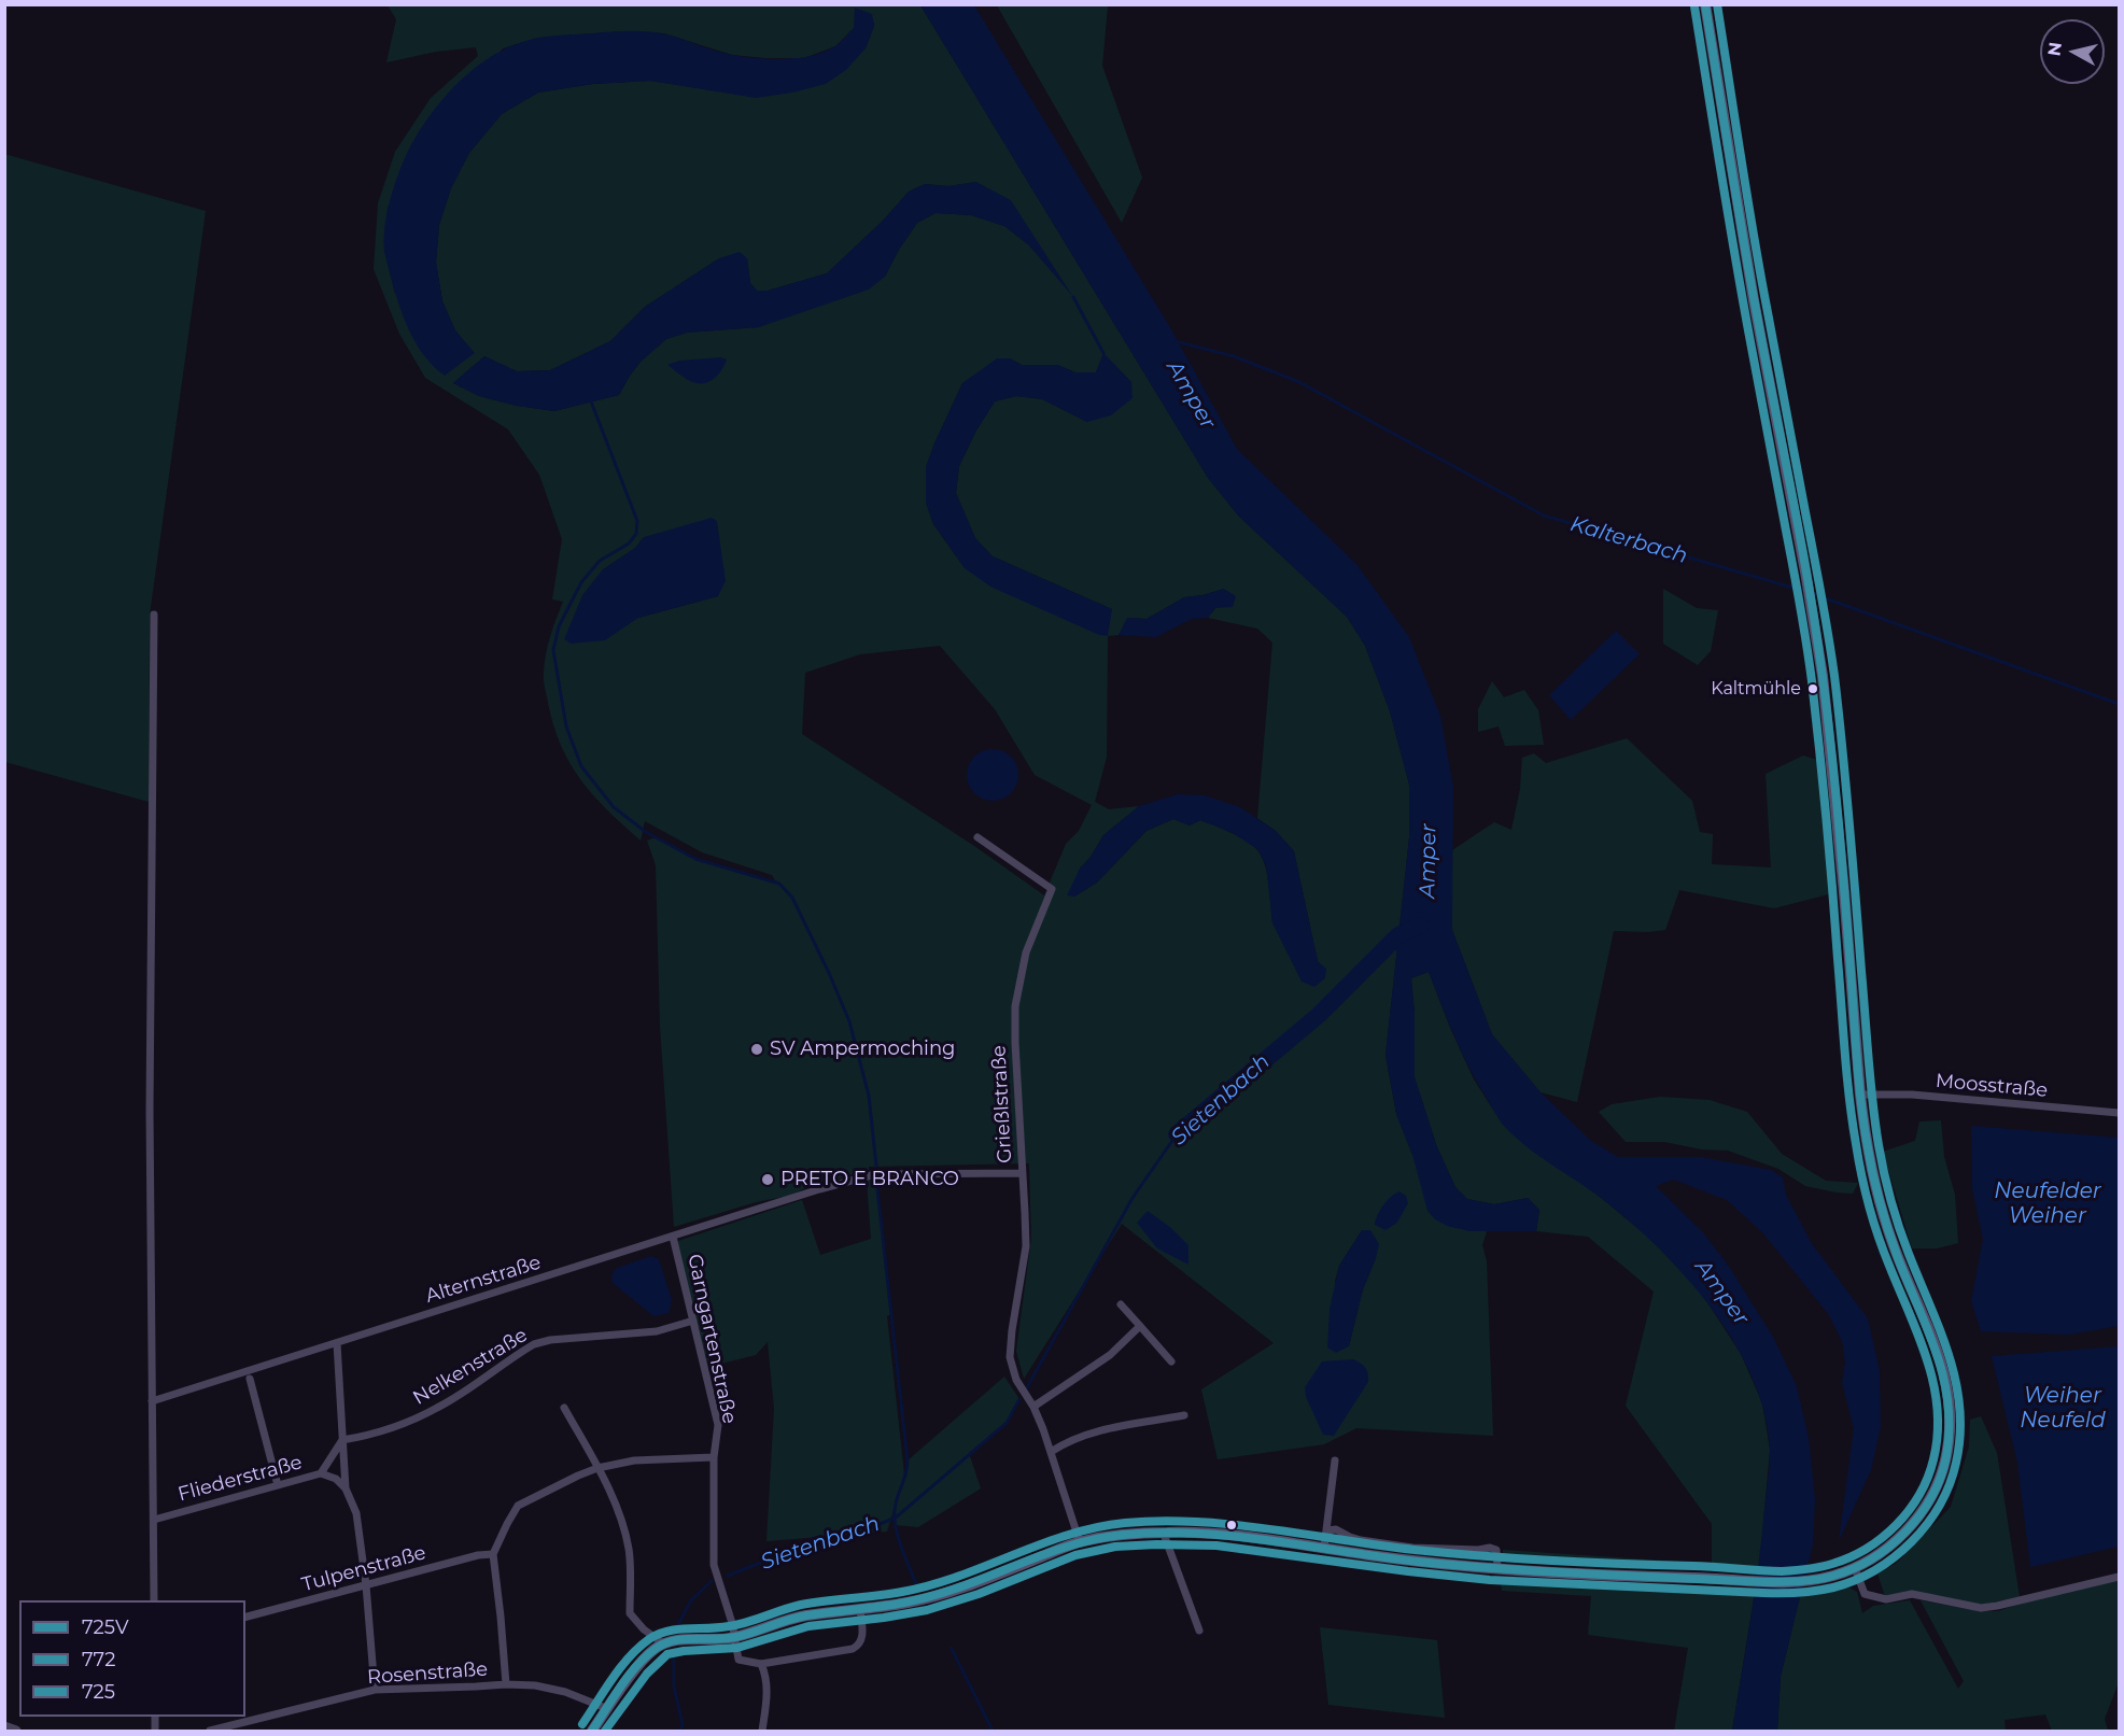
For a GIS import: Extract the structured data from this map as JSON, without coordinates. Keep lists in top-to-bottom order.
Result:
{
  "streets": {
    "street": [
      "Moosstraße",
      "Grießlstraße",
      "Alternstraße",
      "Garngartenstraße",
      "Nelkenstraße",
      "Fliederstraße",
      "Tulpenstraße",
      "Rosenstraße"
    ]
  },
  "crossings": [
    ["Grießlstraße", "Alternstraße"],
    ["Alternstraße", "Garngartenstraße"],
    ["Garngartenstraße", "Nelkenstraße"]
  ],
  "water": [
    "Amper",
    "Kalterbach",
    "Sietenbach",
    "Neufelder Weiher",
    "Weiher Neufeld"
  ],
  "places": ["Kaltmühle", "SV Ampermoching", "PRETO E BRANCO"],
  "lines": ["transit line 725V", "transit line 772", "transit line 725"],
  "legend": ["725V", "772", "725"],
  "north": "left"
}
